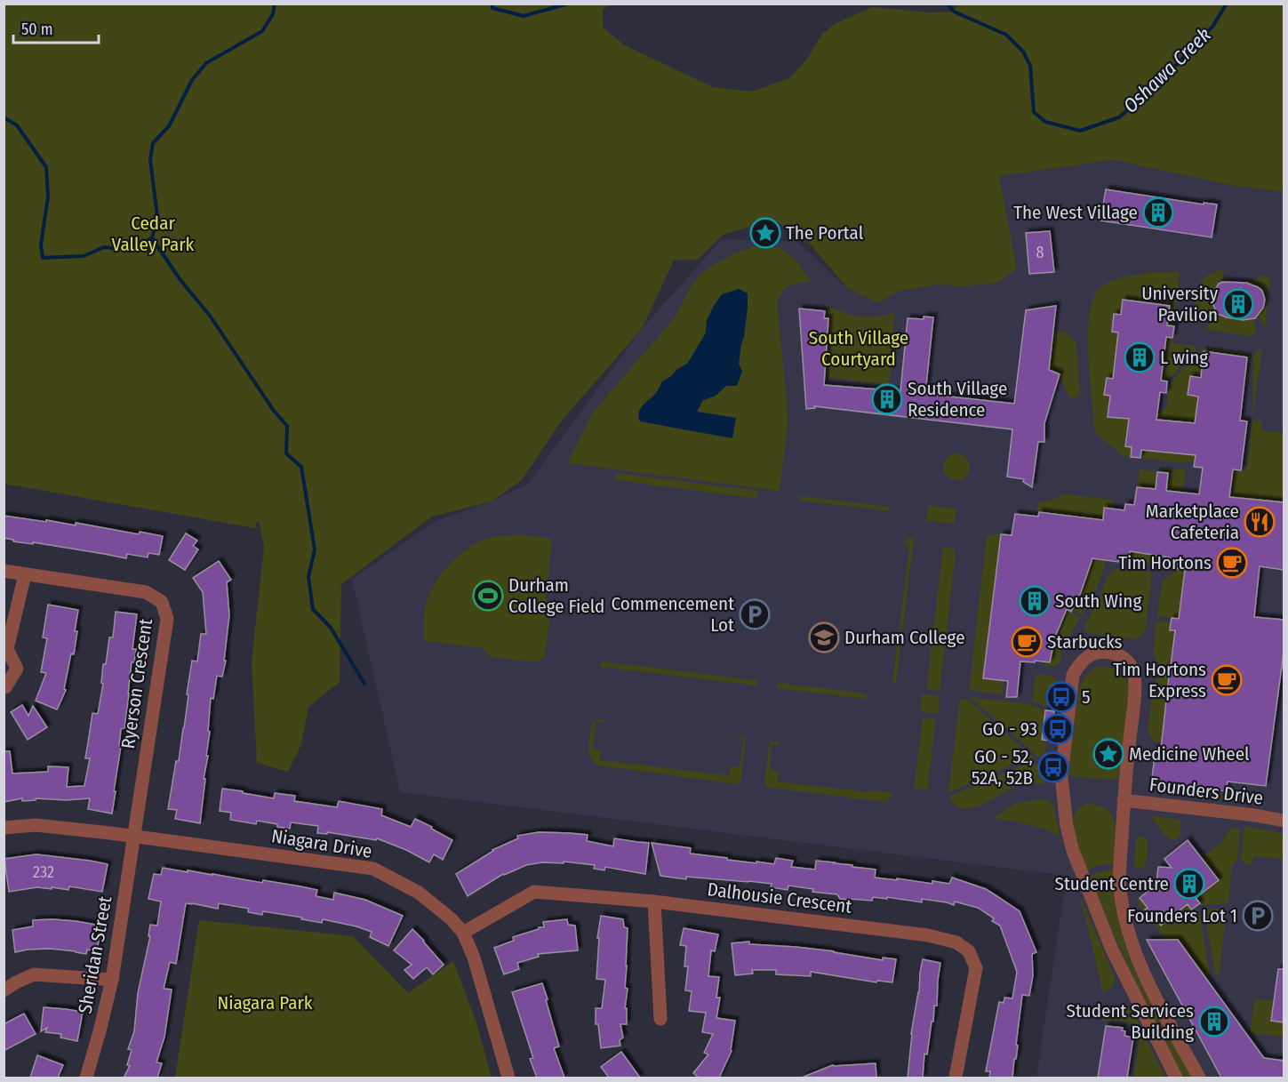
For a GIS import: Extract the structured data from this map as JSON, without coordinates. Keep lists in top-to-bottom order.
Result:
{
  "streets": {
    "street": [
      "Ryerson Crescent",
      "Founders Drive",
      "Niagara Drive",
      "Dalhousie Crescent",
      "Sheridan Street"
    ]
  },
  "crossings": [
    ["Ryerson Crescent", "Niagara Drive"],
    ["Ryerson Crescent", "Sheridan Street"],
    ["Niagara Drive", "Dalhousie Crescent"],
    ["Niagara Drive", "Sheridan Street"]
  ],
  "water": ["Oshawa Creek"],
  "parks": ["Cedar Valley Park", "South Village Courtyard", "Niagara Park"],
  "places": {
    "building": [
      "The West Village",
      "University Pavilion",
      "L wing",
      "South Village Residence",
      "South Wing",
      "Student Centre",
      "Student Services Building"
    ],
    "place": ["The Portal", "Medicine Wheel"],
    "restaurant": ["Marketplace Cafeteria"],
    "cafe": ["Tim Hortons", "Starbucks", "Tim Hortons Express"],
    "sports": ["Durham College Field"],
    "parking": ["Commencement Lot", "Founders Lot 1"],
    "school or university": ["Durham College"],
    "bus stop": ["5", "GO - 93", "GO - 52, 52A, 52B"]
  },
  "house_numbers": ["8", "232"],
  "scale_bar": "50 m"
}
